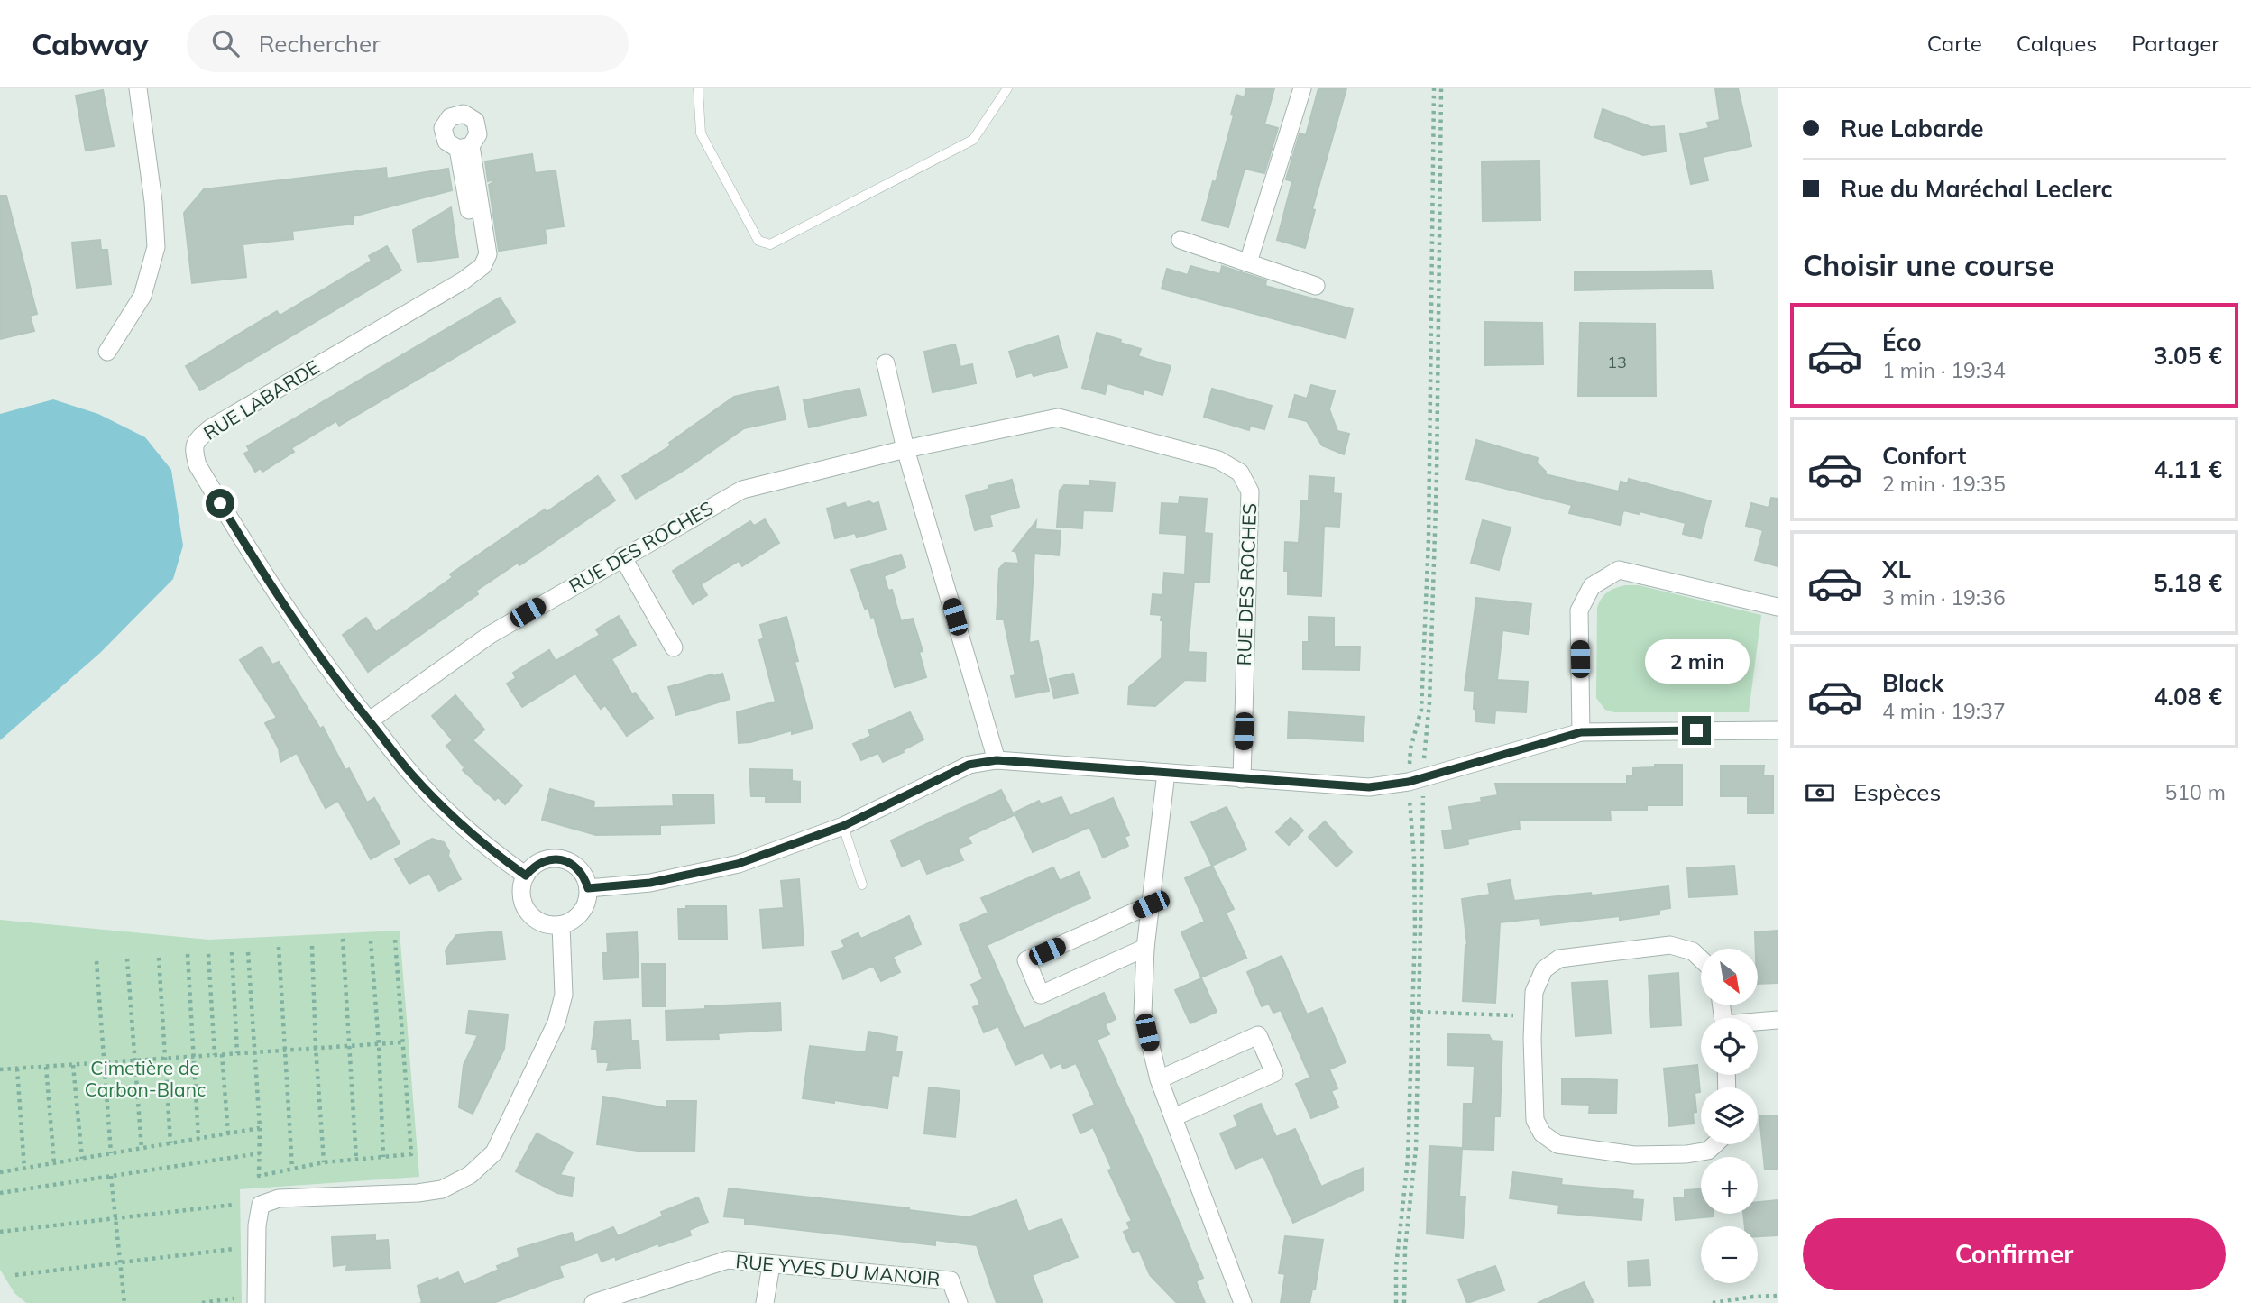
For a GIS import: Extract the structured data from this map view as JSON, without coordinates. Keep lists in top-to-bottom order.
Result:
{
  "streets": {
    "street": ["RUE LABARDE", "RUE DES ROCHES", "RUE YVES DU MANOIR"]
  },
  "crossings": [
    ["RUE LABARDE", "RUE DES ROCHES"]
  ],
  "parks": ["Cimetière de Carbon-Blanc"],
  "house_numbers": ["13"],
  "north": "bottom right",
  "page": {
    "header": "Cabway",
    "search": "Rechercher",
    "nav": ["Carte", "Calques", "Partager"],
    "banner": ["Rue Labarde", "Rue du Maréchal Leclerc"],
    "heading": "Choisir une course",
    "list": [
      {
        "name": "Éco",
        "note": "1 min · 19:34",
        "value": "3.05 €"
      },
      {
        "name": "Confort",
        "note": "2 min · 19:35",
        "value": "4.11 €"
      },
      {
        "name": "XL",
        "note": "3 min · 19:36",
        "value": "5.18 €"
      },
      {
        "name": "Black",
        "note": "4 min · 19:37",
        "value": "4.08 €"
      }
    ],
    "bubble": "2 min",
    "pay": ["Espèces", "510 m"],
    "map_buttons": ["+", "−"],
    "buttons": "Confirmer"
  }
}
